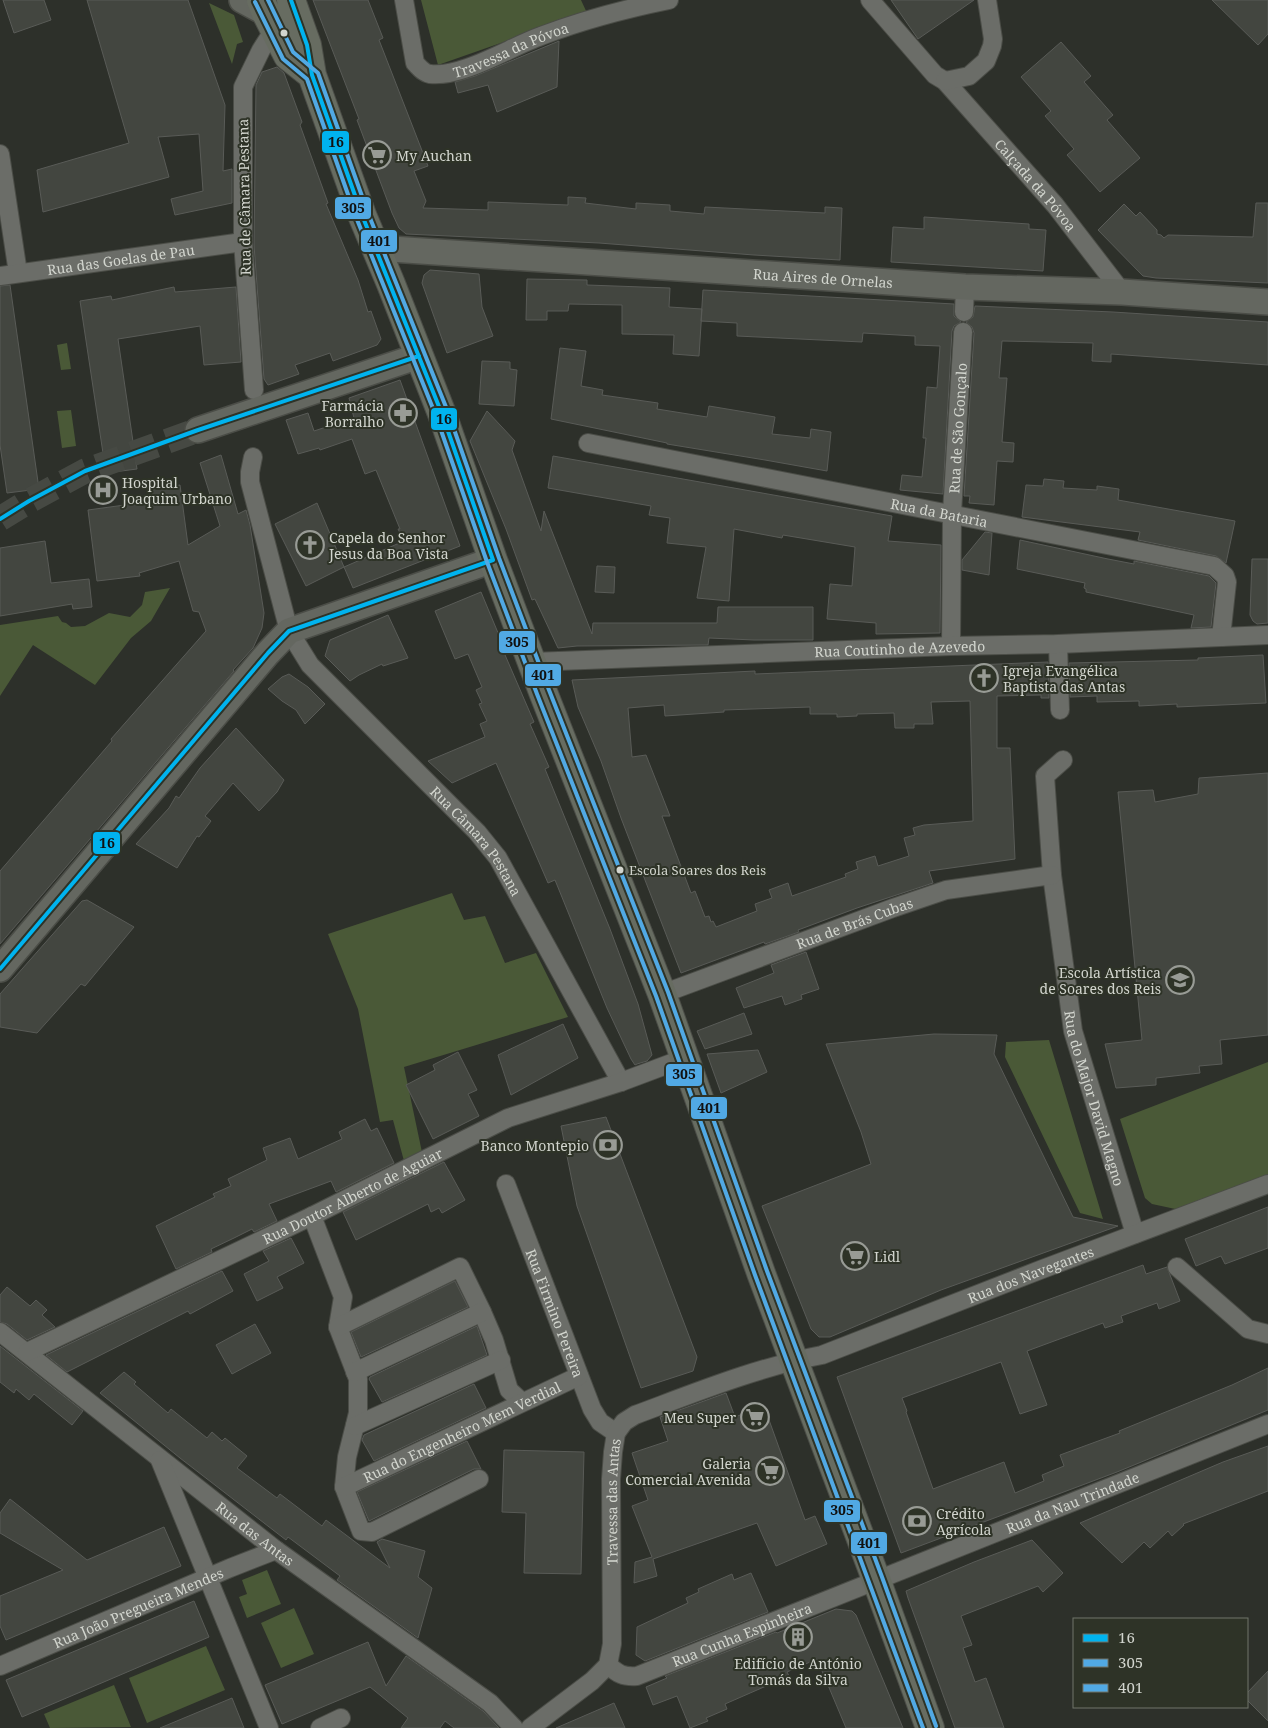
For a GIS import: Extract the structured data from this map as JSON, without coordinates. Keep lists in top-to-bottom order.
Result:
{
  "streets": {
    "street": [
      "Travessa da Póvoa",
      "Calçada da Póvoa",
      "Rua de Câmara Pestana",
      "Rua das Goelas de Pau",
      "Rua Aires de Ornelas",
      "Rua de São Gonçalo",
      "Rua da Bataria",
      "Rua Coutinho de Azevedo",
      "Rua Câmara Pestana",
      "Rua de Brás Cubas",
      "Rua do Major David Magno",
      "Rua Doutor Alberto de Aguiar",
      "Rua dos Navegantes",
      "Rua Firmino Pereira",
      "Rua do Engenheiro Mem Verdial",
      "Rua da Nau Trindade",
      "Travessa das Antas",
      "Rua das Antas",
      "Rua João Pregueira Mendes",
      "Rua Cunha Espinheira"
    ]
  },
  "crossings": [
    ["Calçada da Póvoa", "Rua Aires de Ornelas"],
    ["Rua de Câmara Pestana", "Rua das Goelas de Pau"],
    ["Rua de São Gonçalo", "Rua da Bataria"],
    ["Rua de São Gonçalo", "Rua Coutinho de Azevedo"],
    ["Rua da Bataria", "Rua Coutinho de Azevedo"],
    ["Rua Câmara Pestana", "Rua Doutor Alberto de Aguiar"],
    ["Rua de Brás Cubas", "Rua do Major David Magno"],
    ["Rua do Major David Magno", "Rua dos Navegantes"],
    ["Rua Doutor Alberto de Aguiar", "Rua das Antas"],
    ["Rua dos Navegantes", "Travessa das Antas"],
    ["Rua Firmino Pereira", "Rua do Engenheiro Mem Verdial"],
    ["Rua Firmino Pereira", "Travessa das Antas"],
    ["Rua da Nau Trindade", "Rua Cunha Espinheira"],
    ["Travessa das Antas", "Rua Cunha Espinheira"],
    ["Rua das Antas", "Rua João Pregueira Mendes"]
  ],
  "places": {
    "supermarket": [
      "My Auchan",
      "Lidl",
      "Meu Super",
      "Galeria Comercial Avenida"
    ],
    "pharmacy": ["Farmácia Borralho"],
    "hospital": ["Hospital Joaquim Urbano"],
    "church": ["Capela do Senhor Jesus da Boa Vista", "Igreja Evangélica Baptista das Antas"],
    "other": ["Escola Soares dos Reis"],
    "school or university": ["Escola Artística de Soares dos Reis"],
    "bank": ["Banco Montepio", "Crédito Agrícola"],
    "building": ["Edifício de António Tomás da Silva"]
  },
  "lines": ["transit line 16", "transit line 401", "transit line 305"],
  "legend": ["16", "305", "401"]
}
